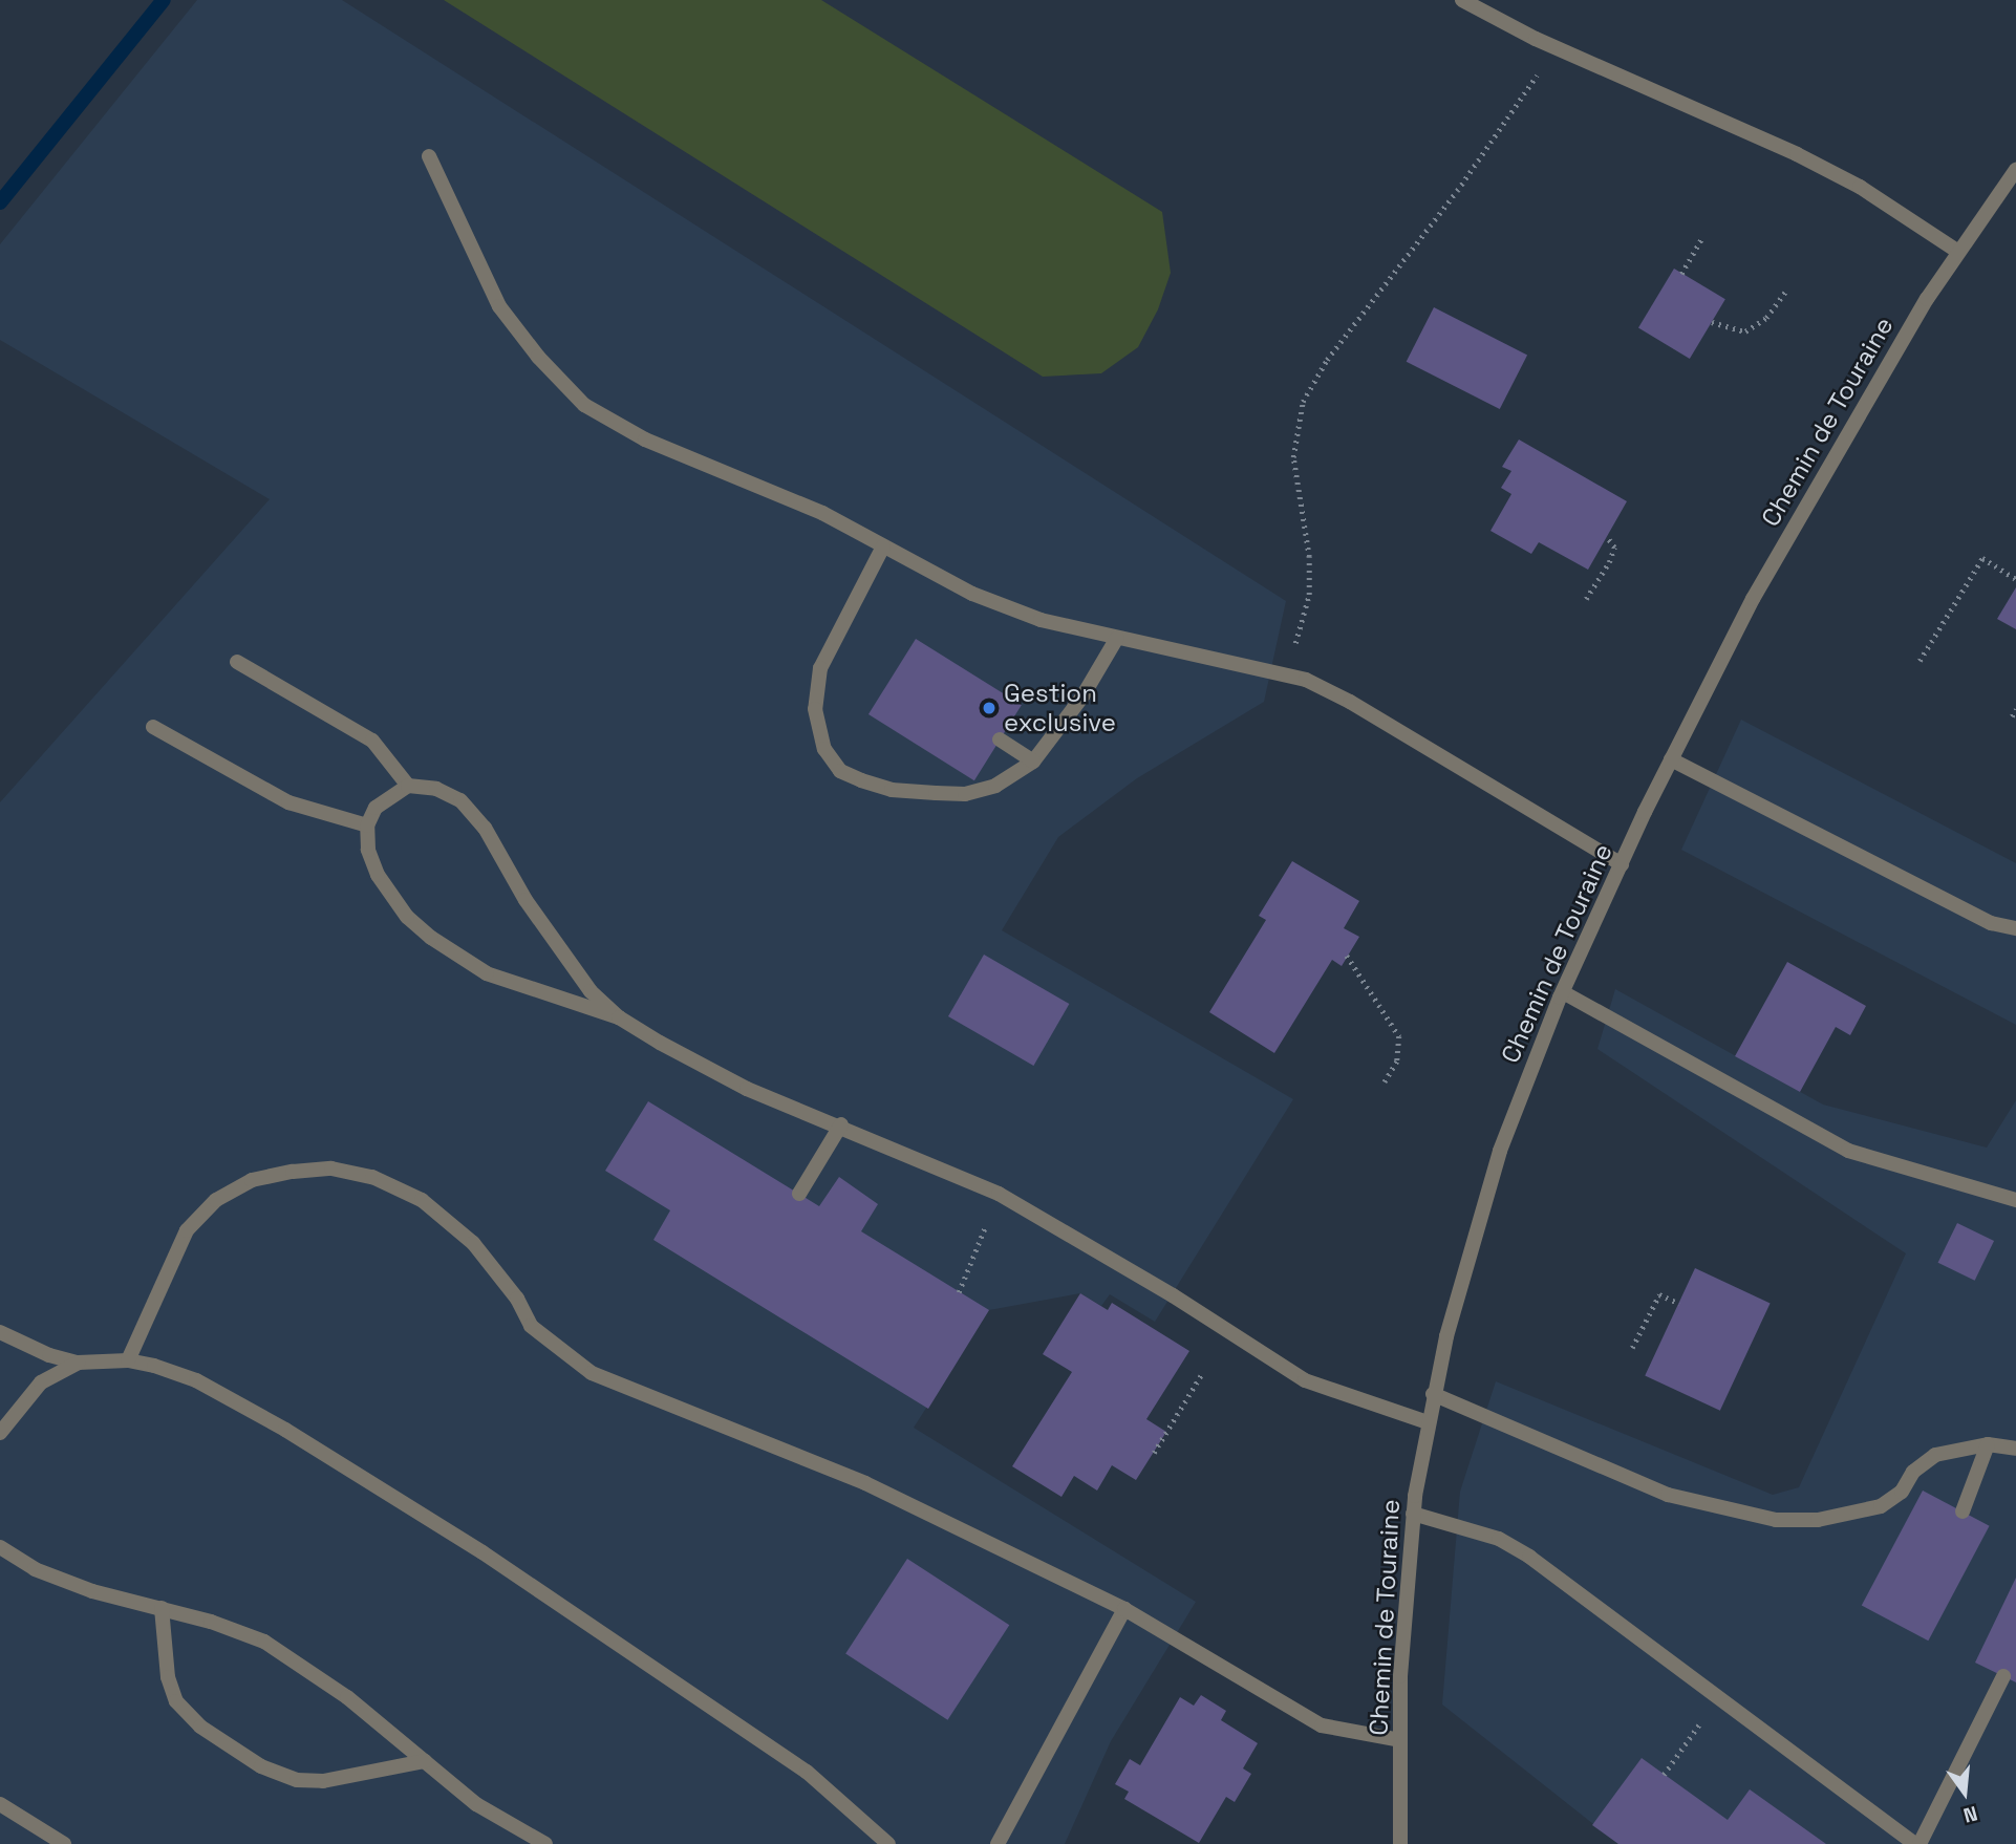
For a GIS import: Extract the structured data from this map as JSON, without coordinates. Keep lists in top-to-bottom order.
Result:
{
  "streets": {
    "street": ["Chemin de Touraine"]
  },
  "places": ["Gestion exclusive"],
  "north": "bottom"
}
